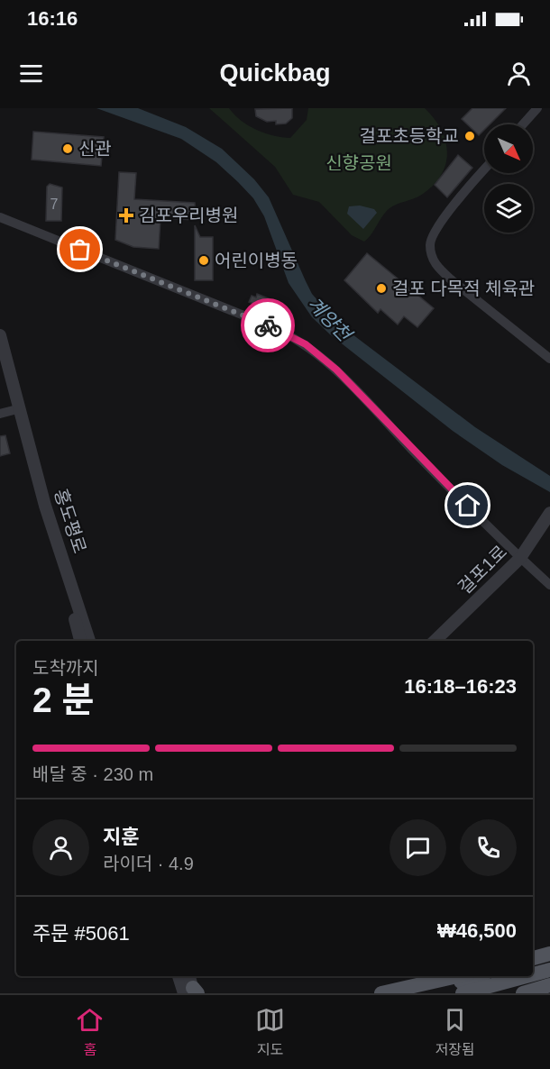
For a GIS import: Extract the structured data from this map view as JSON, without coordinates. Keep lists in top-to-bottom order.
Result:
{
  "streets": {
    "street": ["홍도평로", "걸포1로"]
  },
  "water": ["계양천"],
  "parks": ["신향공원"],
  "places": {
    "other": [
      "걸포초등학교",
      "신관",
      "어린이병동",
      "걸포 다목적 체육관"
    ],
    "health": ["김포우리병원"]
  },
  "house_numbers": ["7"],
  "north": "bottom right",
  "page": {
    "status": "16:16",
    "header": "Quickbag",
    "heading": ["2 분", "도착까지", "16:18–16:23"],
    "panel": [
      "지훈",
      "라이더 · 4.9",
      "주문 #5061",
      "₩46,500"
    ],
    "bar": "배달 중 · 230 m",
    "tabs": ["홈", "지도", "저장됨"]
  }
}
